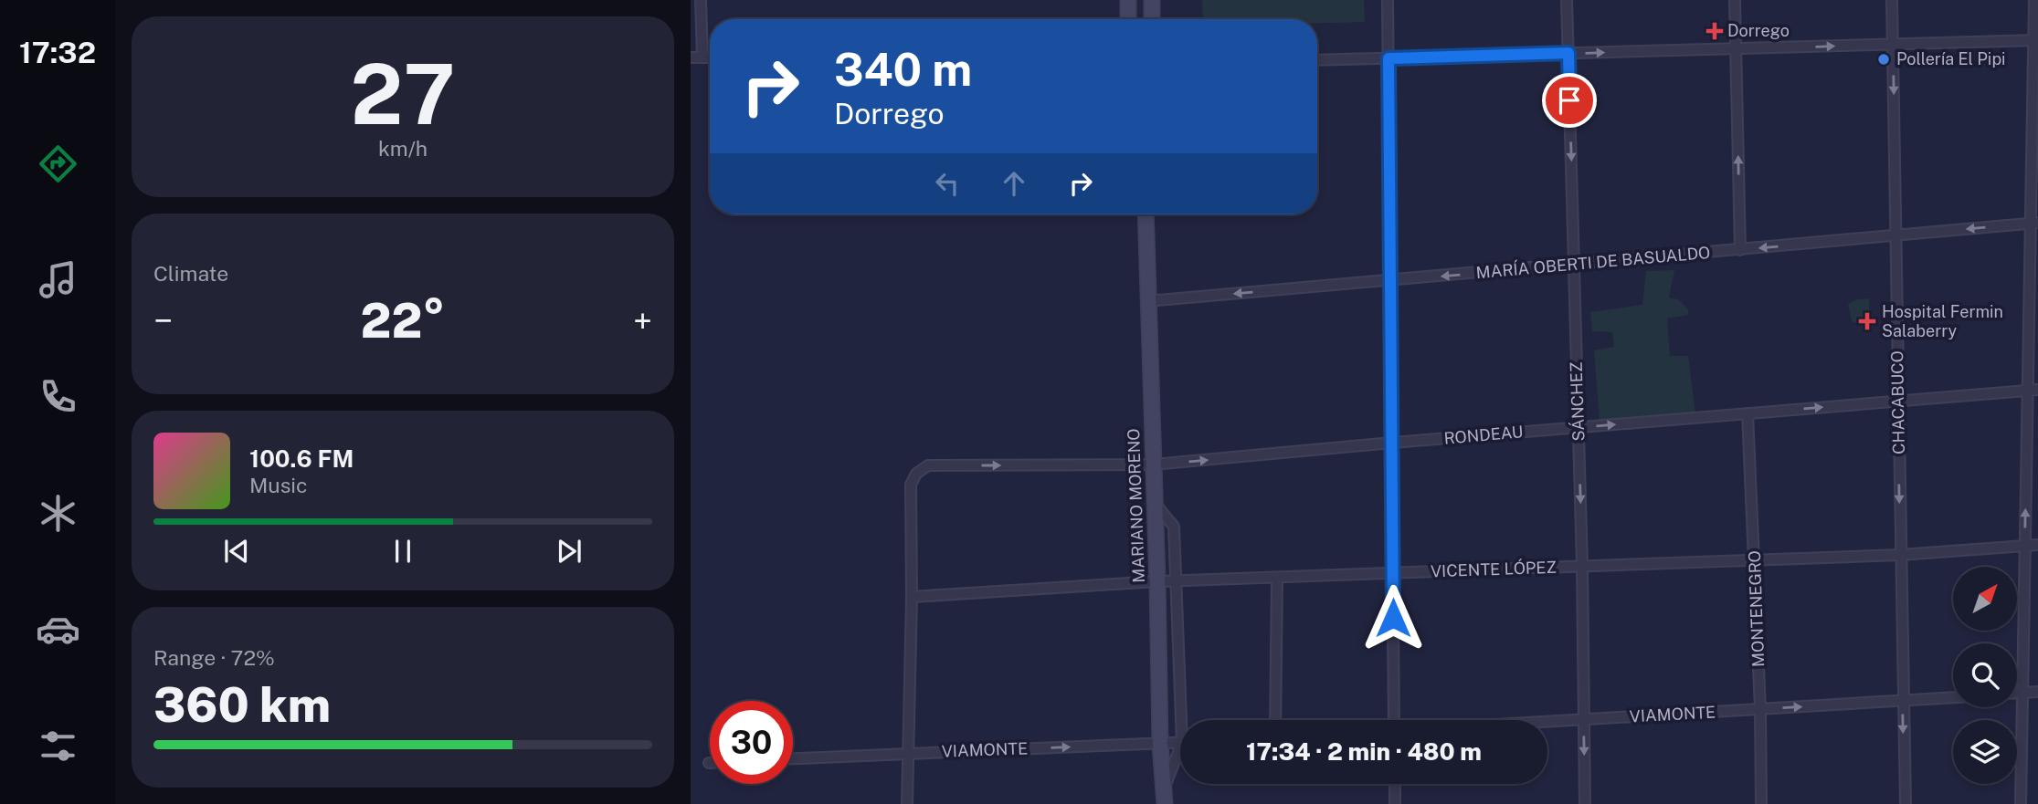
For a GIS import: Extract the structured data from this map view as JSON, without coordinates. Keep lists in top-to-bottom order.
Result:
{
  "streets": {
    "main road": ["MARIANO MORENO"],
    "street": [
      "MARÍA OBERTI DE BASUALDO",
      "SÁNCHEZ",
      "CHACABUCO",
      "RONDEAU",
      "VICENTE LÓPEZ",
      "MONTENEGRO",
      "VIAMONTE"
    ]
  },
  "crossings": [
    ["MARÍA OBERTI DE BASUALDO", "SÁNCHEZ"],
    ["MARÍA OBERTI DE BASUALDO", "CHACABUCO"],
    ["MARÍA OBERTI DE BASUALDO", "MARIANO MORENO"],
    ["SÁNCHEZ", "RONDEAU"],
    ["SÁNCHEZ", "VICENTE LÓPEZ"],
    ["SÁNCHEZ", "VIAMONTE"],
    ["CHACABUCO", "RONDEAU"],
    ["CHACABUCO", "VICENTE LÓPEZ"],
    ["CHACABUCO", "VIAMONTE"],
    ["RONDEAU", "MARIANO MORENO"],
    ["RONDEAU", "VICENTE LÓPEZ"],
    ["RONDEAU", "MONTENEGRO"],
    ["MARIANO MORENO", "VICENTE LÓPEZ"],
    ["MARIANO MORENO", "VIAMONTE"],
    ["VICENTE LÓPEZ", "MONTENEGRO"],
    ["MONTENEGRO", "VIAMONTE"]
  ],
  "one_way": [
    "MARÍA OBERTI DE BASUALDO",
    "SÁNCHEZ",
    "CHACABUCO",
    "RONDEAU",
    "VIAMONTE"
  ],
  "places": {
    "health": ["Dorrego", "Hospital Fermin Salaberry"],
    "other": ["Pollería El Pipi"]
  },
  "north": "top right",
  "page": {
    "tabs": "17:32",
    "tile": [
      ["27", "km/h"],
      "Climate",
      ["Range · 72%", "360 km"]
    ],
    "turn": ["340 m", "Dorrego"],
    "heat": ["−", "22°", "+"],
    "song": ["100.6 FM", "Music"],
    "limit": "30",
    "trip": "17:34 · 2 min · 480 m"
  }
}
